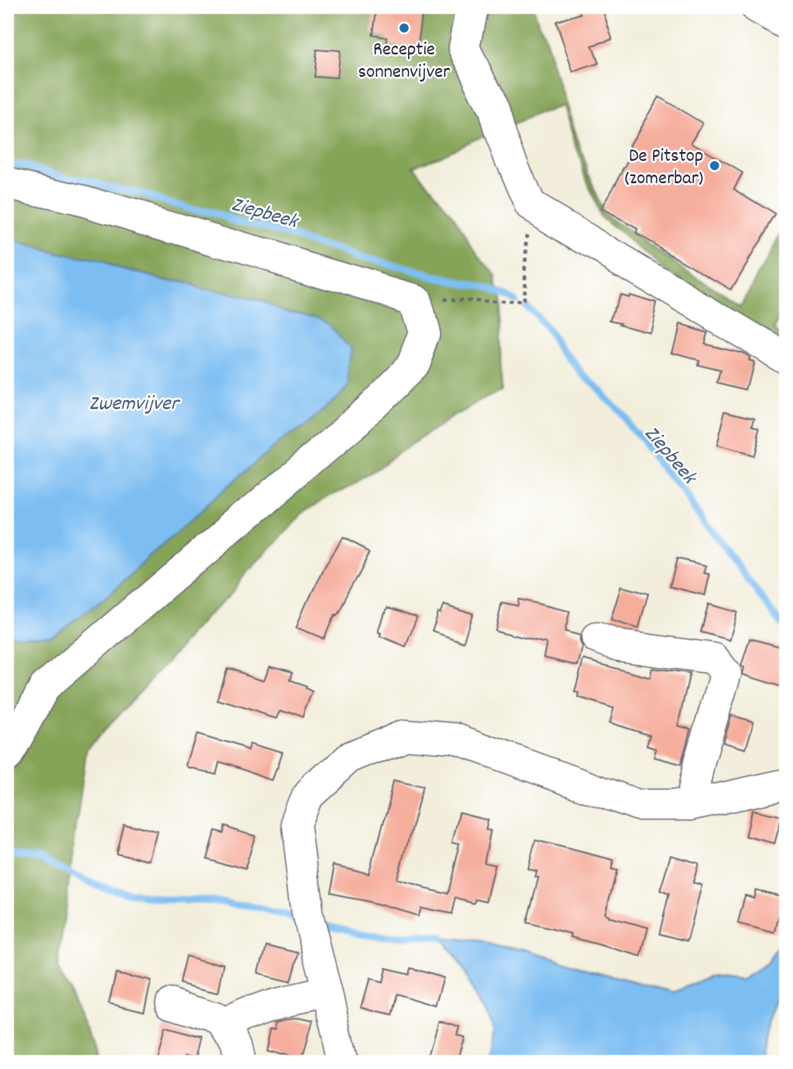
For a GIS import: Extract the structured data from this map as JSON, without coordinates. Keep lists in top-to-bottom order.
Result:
{
  "water": ["Ziepbeek", "Zwemvijver"],
  "places": ["Receptie sonnenvijver", "De Pitstop (zomerbar)"]
}
